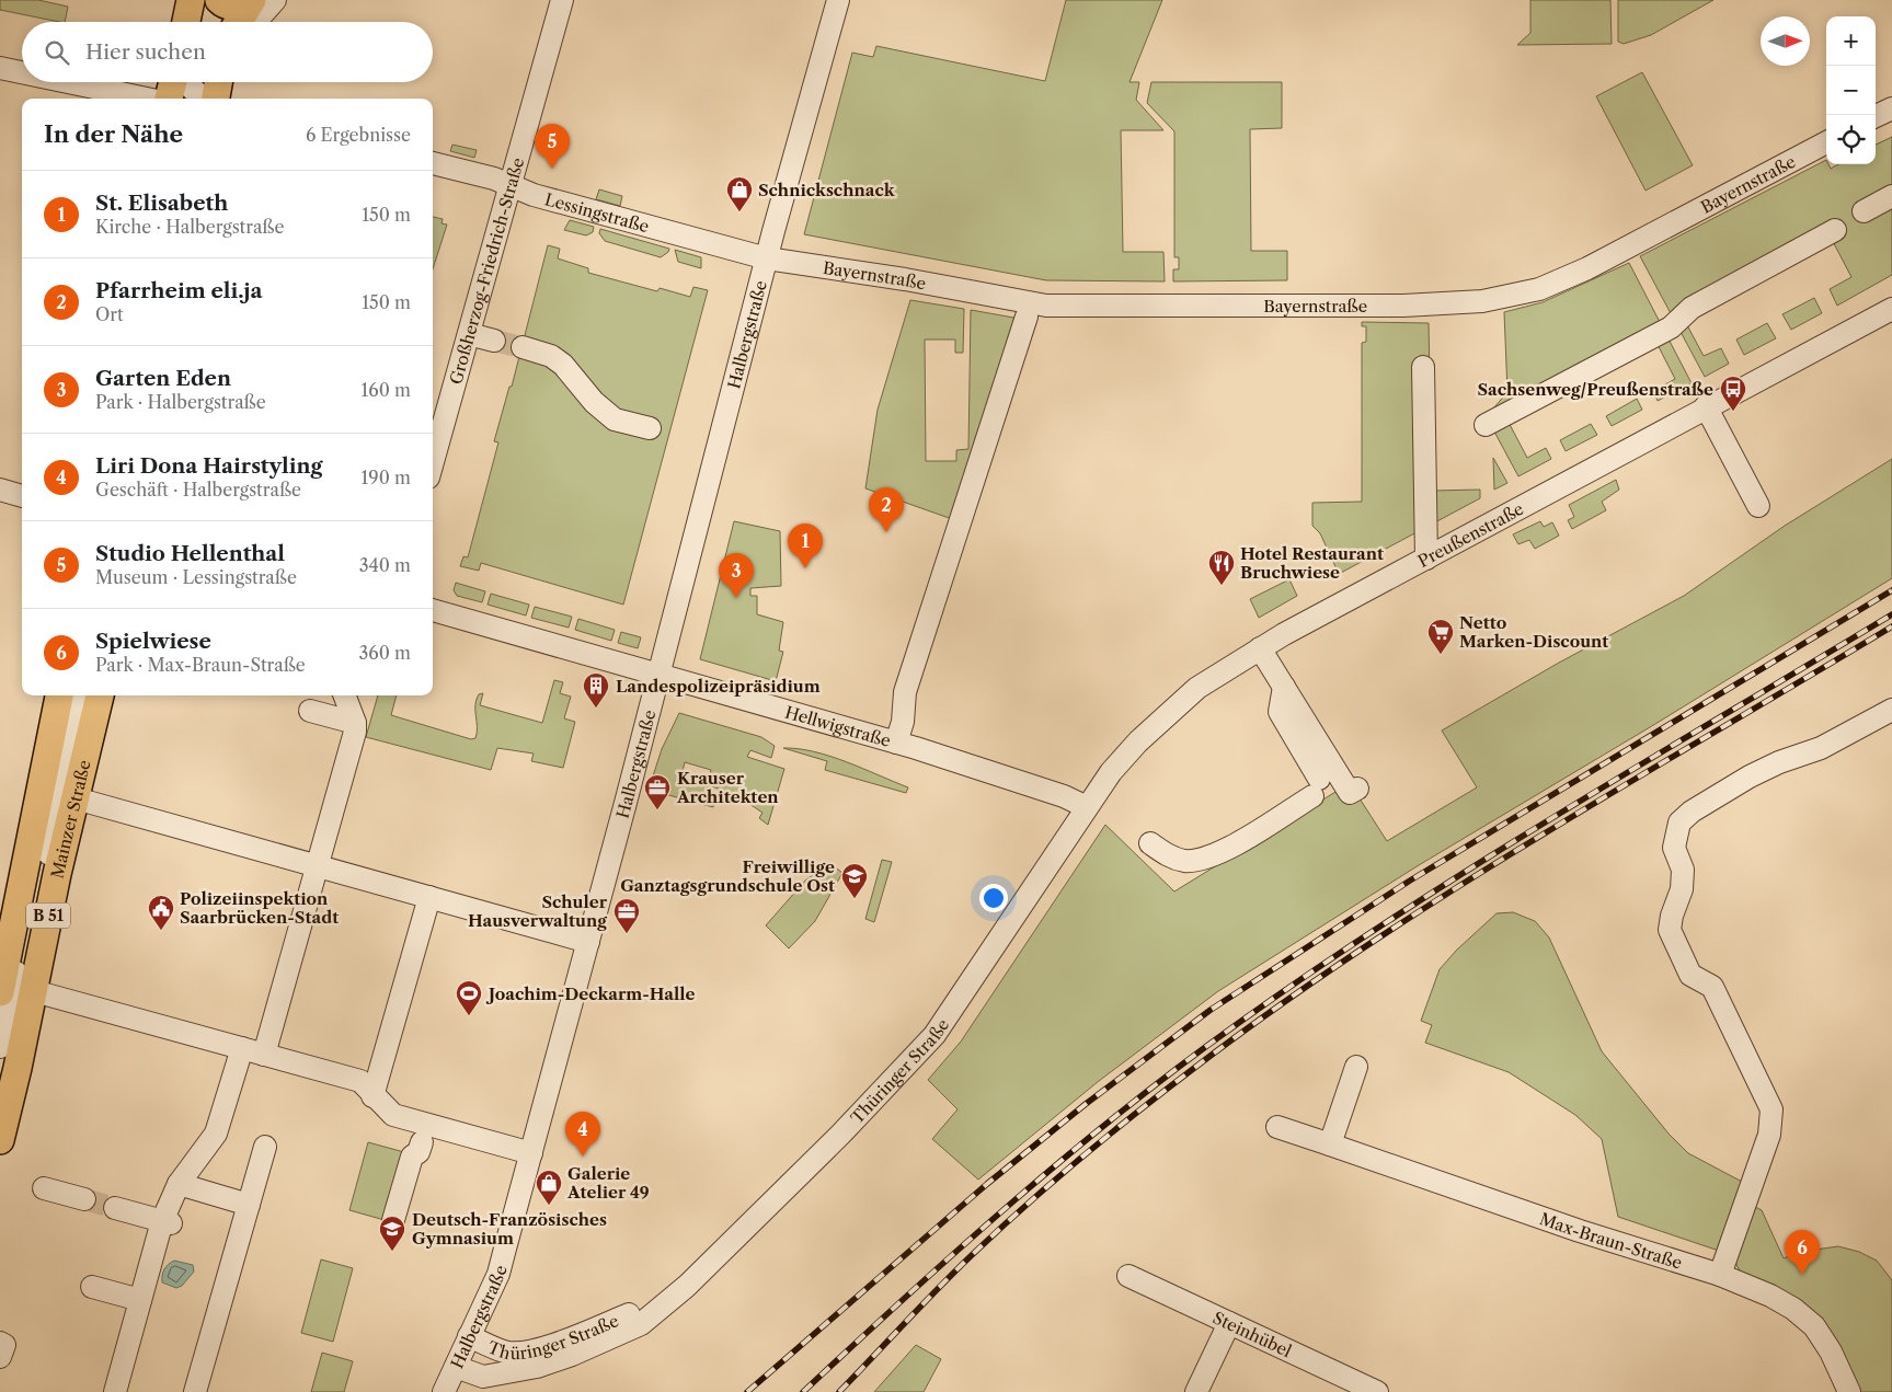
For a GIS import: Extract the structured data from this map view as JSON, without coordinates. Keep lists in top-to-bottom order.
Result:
{
  "streets": {
    "main road": ["Mainzer Straße", "B 51"],
    "street": [
      "Bayernstraße",
      "Lessingstraße",
      "Großherzog-Friedrich-Straße",
      "Halbergstraße",
      "Preußenstraße",
      "Hellwigstraße",
      "Thüringer Straße",
      "Max-Braun-Straße",
      "Steinhübel"
    ]
  },
  "crossings": [
    ["Bayernstraße", "Lessingstraße"],
    ["Bayernstraße", "Halbergstraße"],
    ["Lessingstraße", "Großherzog-Friedrich-Straße"],
    ["Lessingstraße", "Halbergstraße"],
    ["Halbergstraße", "Hellwigstraße"],
    ["Halbergstraße", "Thüringer Straße"],
    ["Preußenstraße", "Hellwigstraße"],
    ["Preußenstraße", "Thüringer Straße"],
    ["Hellwigstraße", "Thüringer Straße"]
  ],
  "places": {
    "shop": ["Schnickschnack", "Galerie Atelier 49"],
    "bus stop": ["Sachsenweg/Preußenstraße"],
    "restaurant": ["Hotel Restaurant Bruchwiese"],
    "supermarket": ["Netto Marken-Discount"],
    "building": ["Landespolizeipräsidium"],
    "office": ["Krauser Architekten", "Schuler Hausverwaltung"],
    "school or university": ["Freiwillige Ganztagsgrundschule Ost", "Deutsch-Französisches Gymnasium"],
    "public building": ["Polizeiinspektion Saarbrücken-Stadt"],
    "sports": ["Joachim-Deckarm-Halle"]
  },
  "north": "right",
  "page": {
    "map_buttons": ["+", "−"],
    "search": "Hier suchen",
    "heading": ["In der Nähe", "6 Ergebnisse"],
    "pins": [
      "5",
      "2",
      "1",
      "3",
      "4",
      "6"
    ],
    "list": [
      {
        "mark": "1",
        "name": "St. Elisabeth",
        "note": "Kirche · Halbergstraße",
        "value": "150 m"
      },
      {
        "mark": "2",
        "name": "Pfarrheim eli.ja",
        "note": "Ort",
        "value": "150 m"
      },
      {
        "mark": "3",
        "name": "Garten Eden",
        "note": "Park · Halbergstraße",
        "value": "160 m"
      },
      {
        "mark": "4",
        "name": "Liri Dona Hairstyling",
        "note": "Geschäft · Halbergstraße",
        "value": "190 m"
      },
      {
        "mark": "5",
        "name": "Studio Hellenthal",
        "note": "Museum · Lessingstraße",
        "value": "340 m"
      },
      {
        "mark": "6",
        "name": "Spielwiese",
        "note": "Park · Max-Braun-Straße",
        "value": "360 m"
      }
    ]
  }
}
